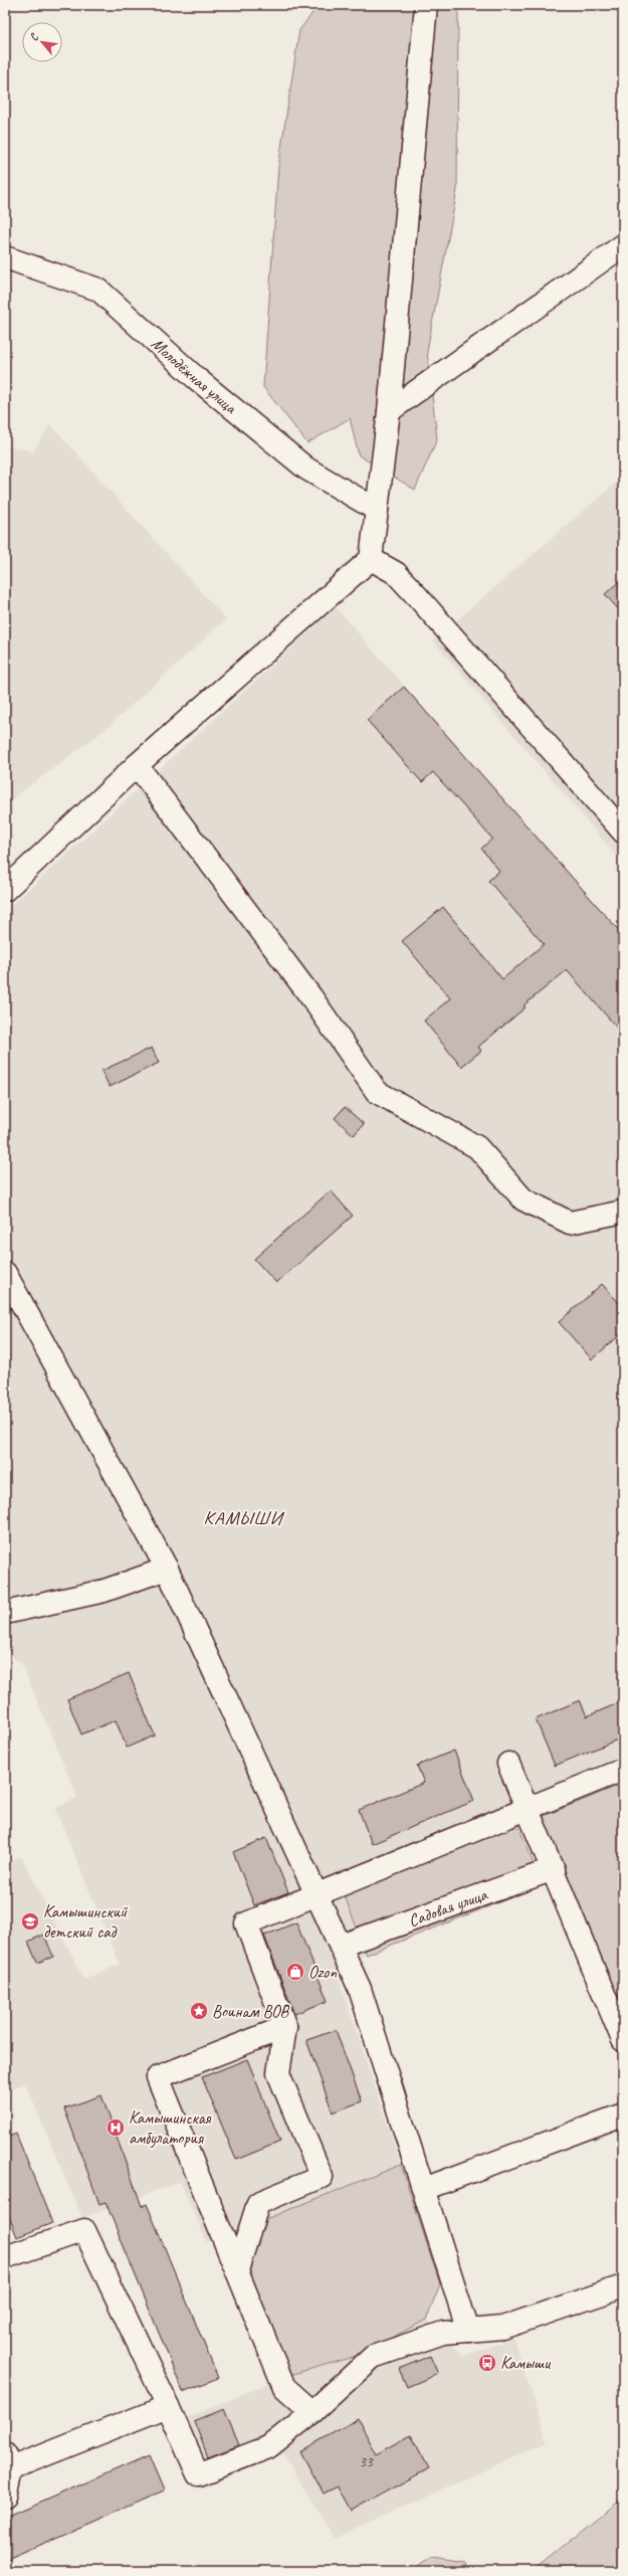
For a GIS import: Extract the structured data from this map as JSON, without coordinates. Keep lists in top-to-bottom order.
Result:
{
  "streets": {
    "street": ["Молодёжная улица", "Садовая улица"]
  },
  "districts": ["КАМЫШИ"],
  "places": {
    "school or university": ["Камышинский детский сад"],
    "shop": ["Ozon"],
    "place": ["Воинам ВОВ"],
    "hospital": ["Камышинская амбулатория"],
    "bus stop": ["Камыши"]
  },
  "house_numbers": ["33"],
  "north": "top left"
}
